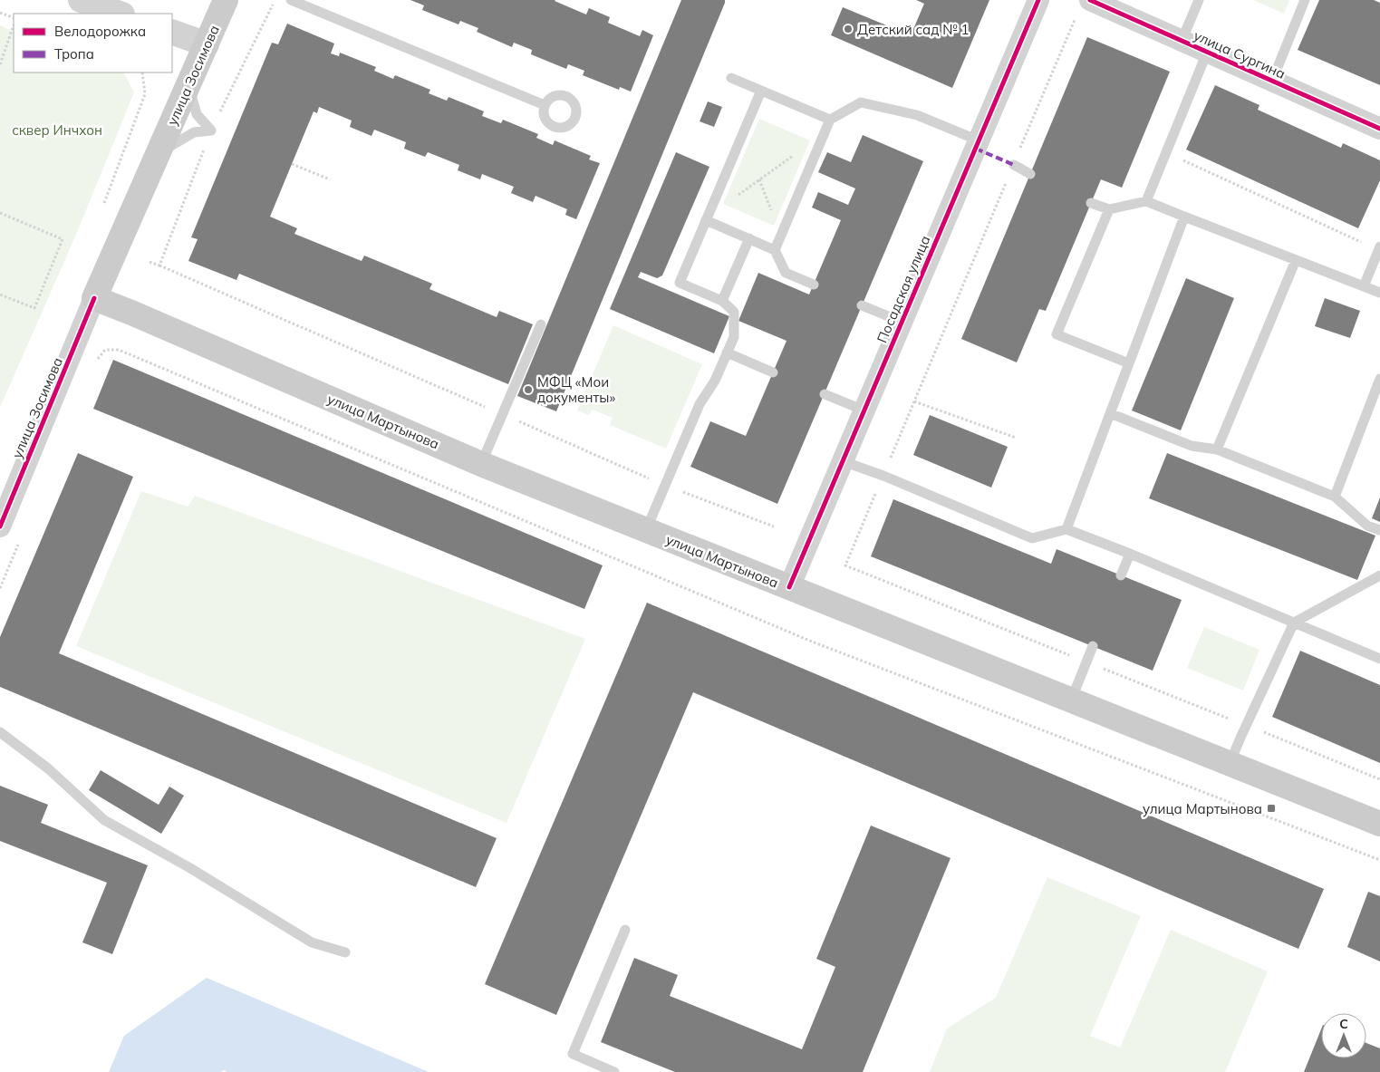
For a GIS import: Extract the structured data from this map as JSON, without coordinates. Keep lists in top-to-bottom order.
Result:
{
  "streets": {
    "main road": ["улица Зосимова", "улица Мартынова"],
    "street": ["улица Сургина", "Посадская улица"]
  },
  "crossings": [
    ["улица Зосимова", "улица Мартынова"],
    ["Посадская улица", "улица Мартынова"]
  ],
  "parks": ["сквер Инчхон"],
  "places": {
    "other": ["Детский сад № 1", "МФЦ «Мои документы»"],
    "transit": ["улица Мартынова"]
  },
  "legend": ["Велодорожка", "Тропа"],
  "north": "top"
}
